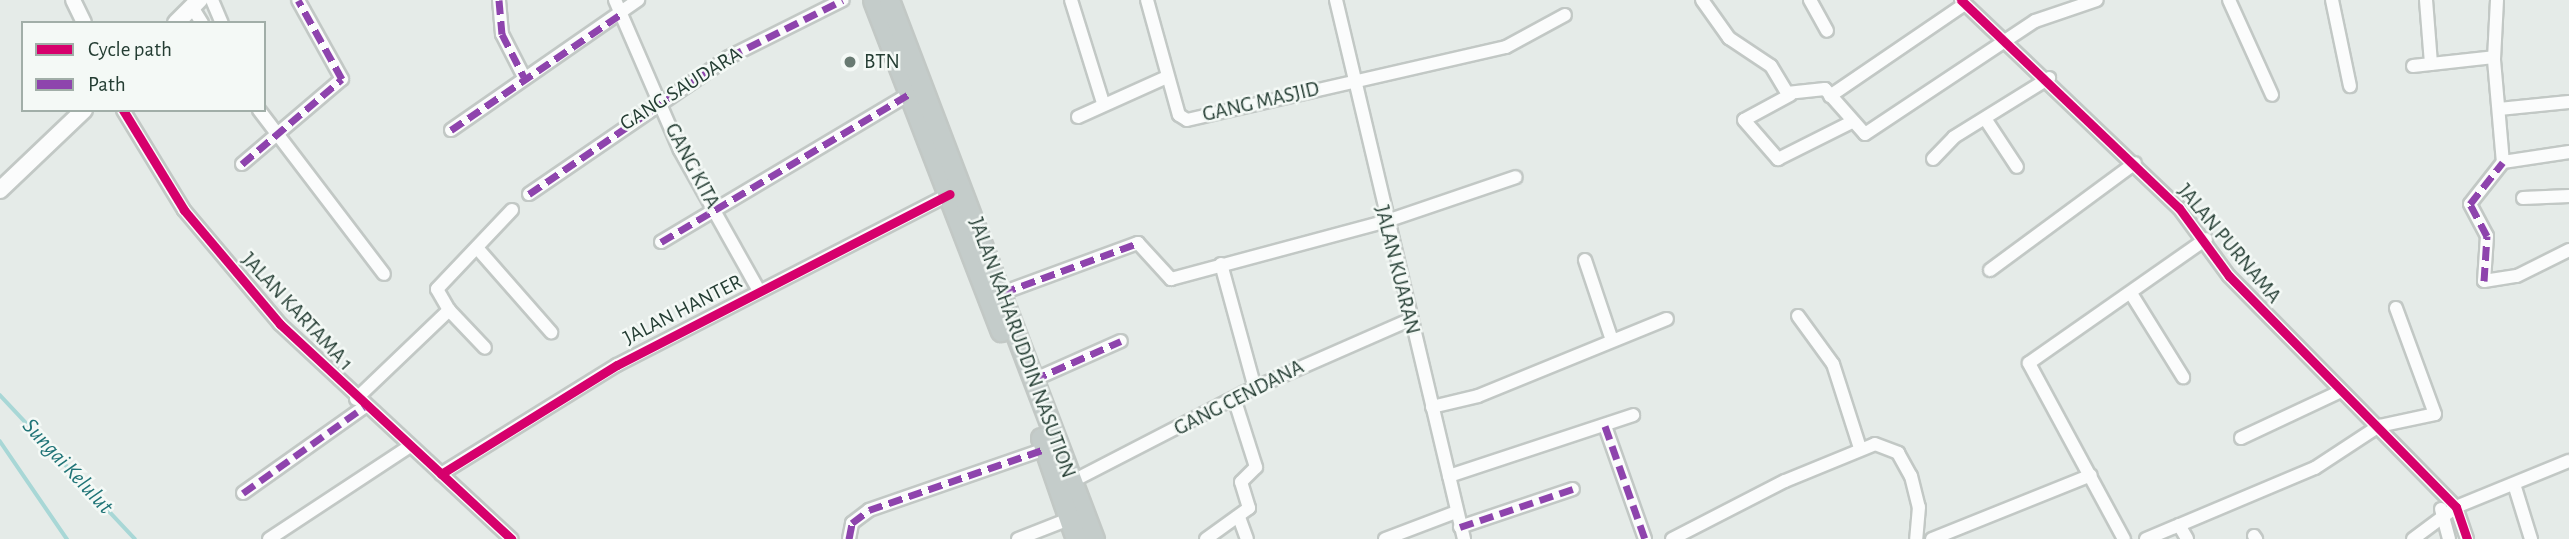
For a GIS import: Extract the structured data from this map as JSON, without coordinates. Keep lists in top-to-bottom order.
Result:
{
  "streets": {
    "highway": ["JALAN KAHARUDDIN NASUTION"],
    "street": [
      "GANG SAUDARA",
      "GANG MASJID",
      "GANG KITA",
      "JALAN PURNAMA",
      "JALAN KUARAN",
      "JALAN HANTER",
      "JALAN KARTAMA 1",
      "GANG CENDANA"
    ]
  },
  "crossings": [
    ["GANG SAUDARA", "GANG KITA"],
    ["GANG MASJID", "JALAN KUARAN"],
    ["GANG KITA", "JALAN HANTER"],
    ["JALAN KUARAN", "GANG CENDANA"],
    ["JALAN HANTER", "JALAN KARTAMA 1"],
    ["JALAN HANTER", "JALAN KAHARUDDIN NASUTION"],
    ["JALAN KAHARUDDIN NASUTION", "GANG CENDANA"]
  ],
  "water": ["Sungai Kelulut"],
  "places": ["BTN"],
  "legend": ["Cycle path", "Path"]
}
